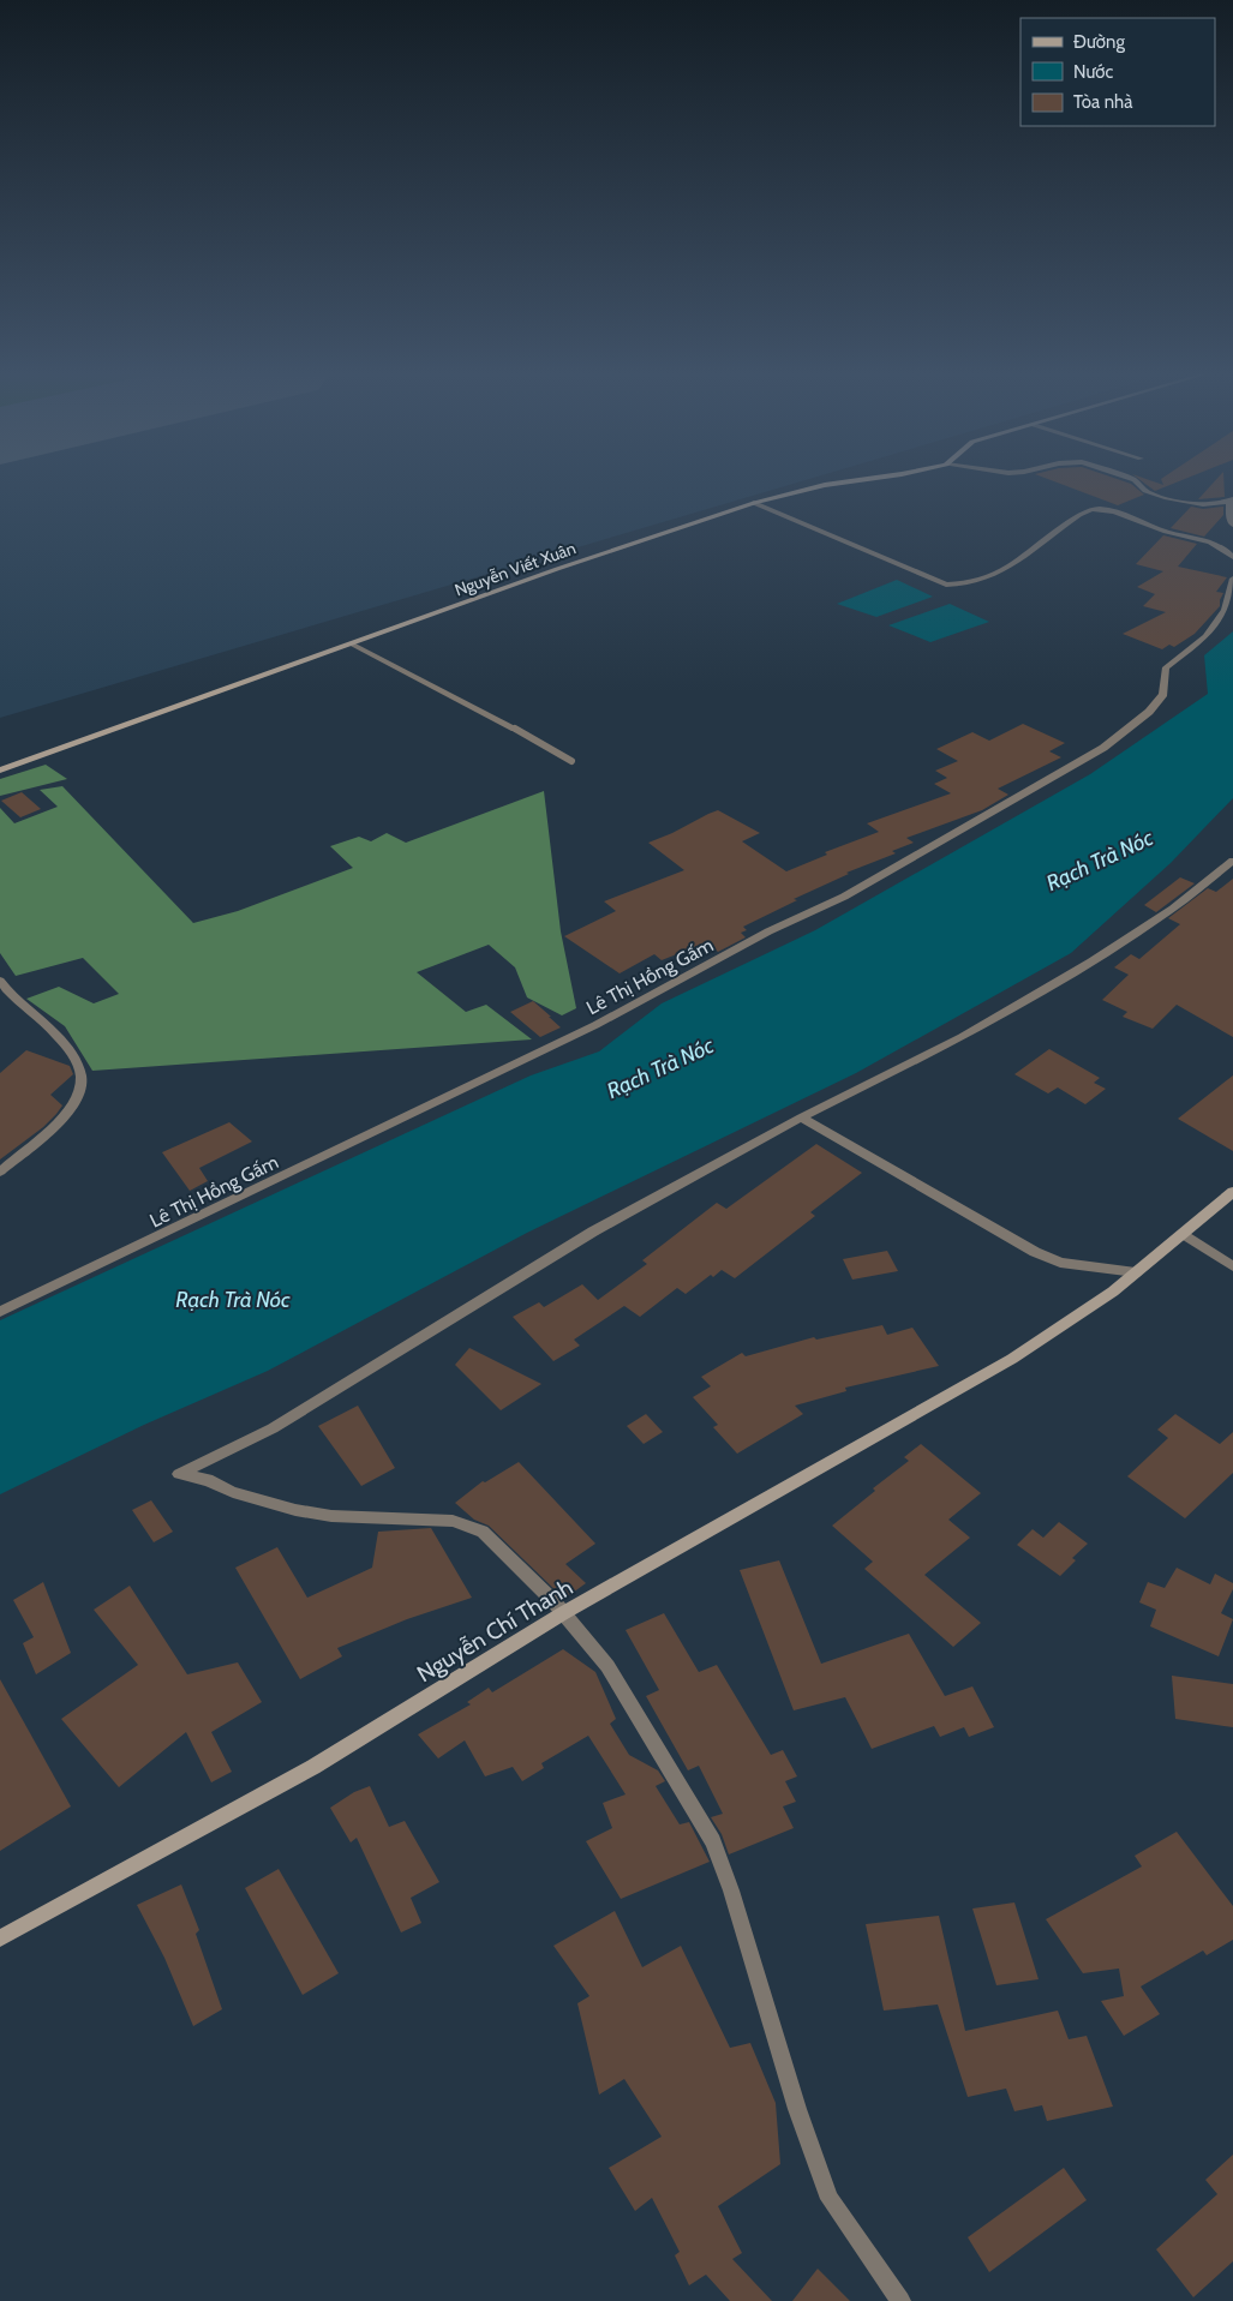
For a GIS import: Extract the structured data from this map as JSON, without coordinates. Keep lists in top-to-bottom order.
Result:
{
  "streets": {
    "street": ["Nguyễn Viết Xuân", "Lê Thị Hồng Gấm", "Nguyễn Chí Thanh"]
  },
  "water": ["Rạch Trà Nóc"],
  "legend": ["Đường", "Nước", "Tòa nhà"]
}
